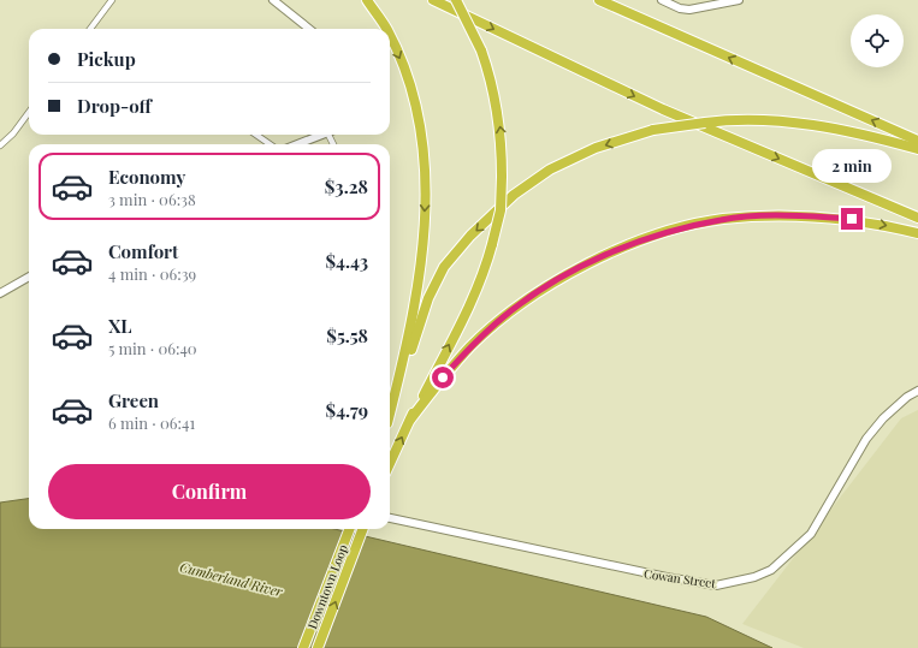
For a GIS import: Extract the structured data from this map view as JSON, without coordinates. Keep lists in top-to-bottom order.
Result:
{
  "streets": {
    "highway": ["Downtown Loop"],
    "street": ["Cowan Street"]
  },
  "water": ["Cumberland River"],
  "page": {
    "banner": ["Pickup", "Drop-off"],
    "bubble": "2 min",
    "list": [
      {
        "name": "Economy",
        "note": "3 min · 06:38",
        "value": "$3.28"
      },
      {
        "name": "Comfort",
        "note": "4 min · 06:39",
        "value": "$4.43"
      },
      {
        "name": "XL",
        "note": "5 min · 06:40",
        "value": "$5.58"
      },
      {
        "name": "Green",
        "note": "6 min · 06:41",
        "value": "$4.79"
      }
    ],
    "buttons": "Confirm"
  }
}
